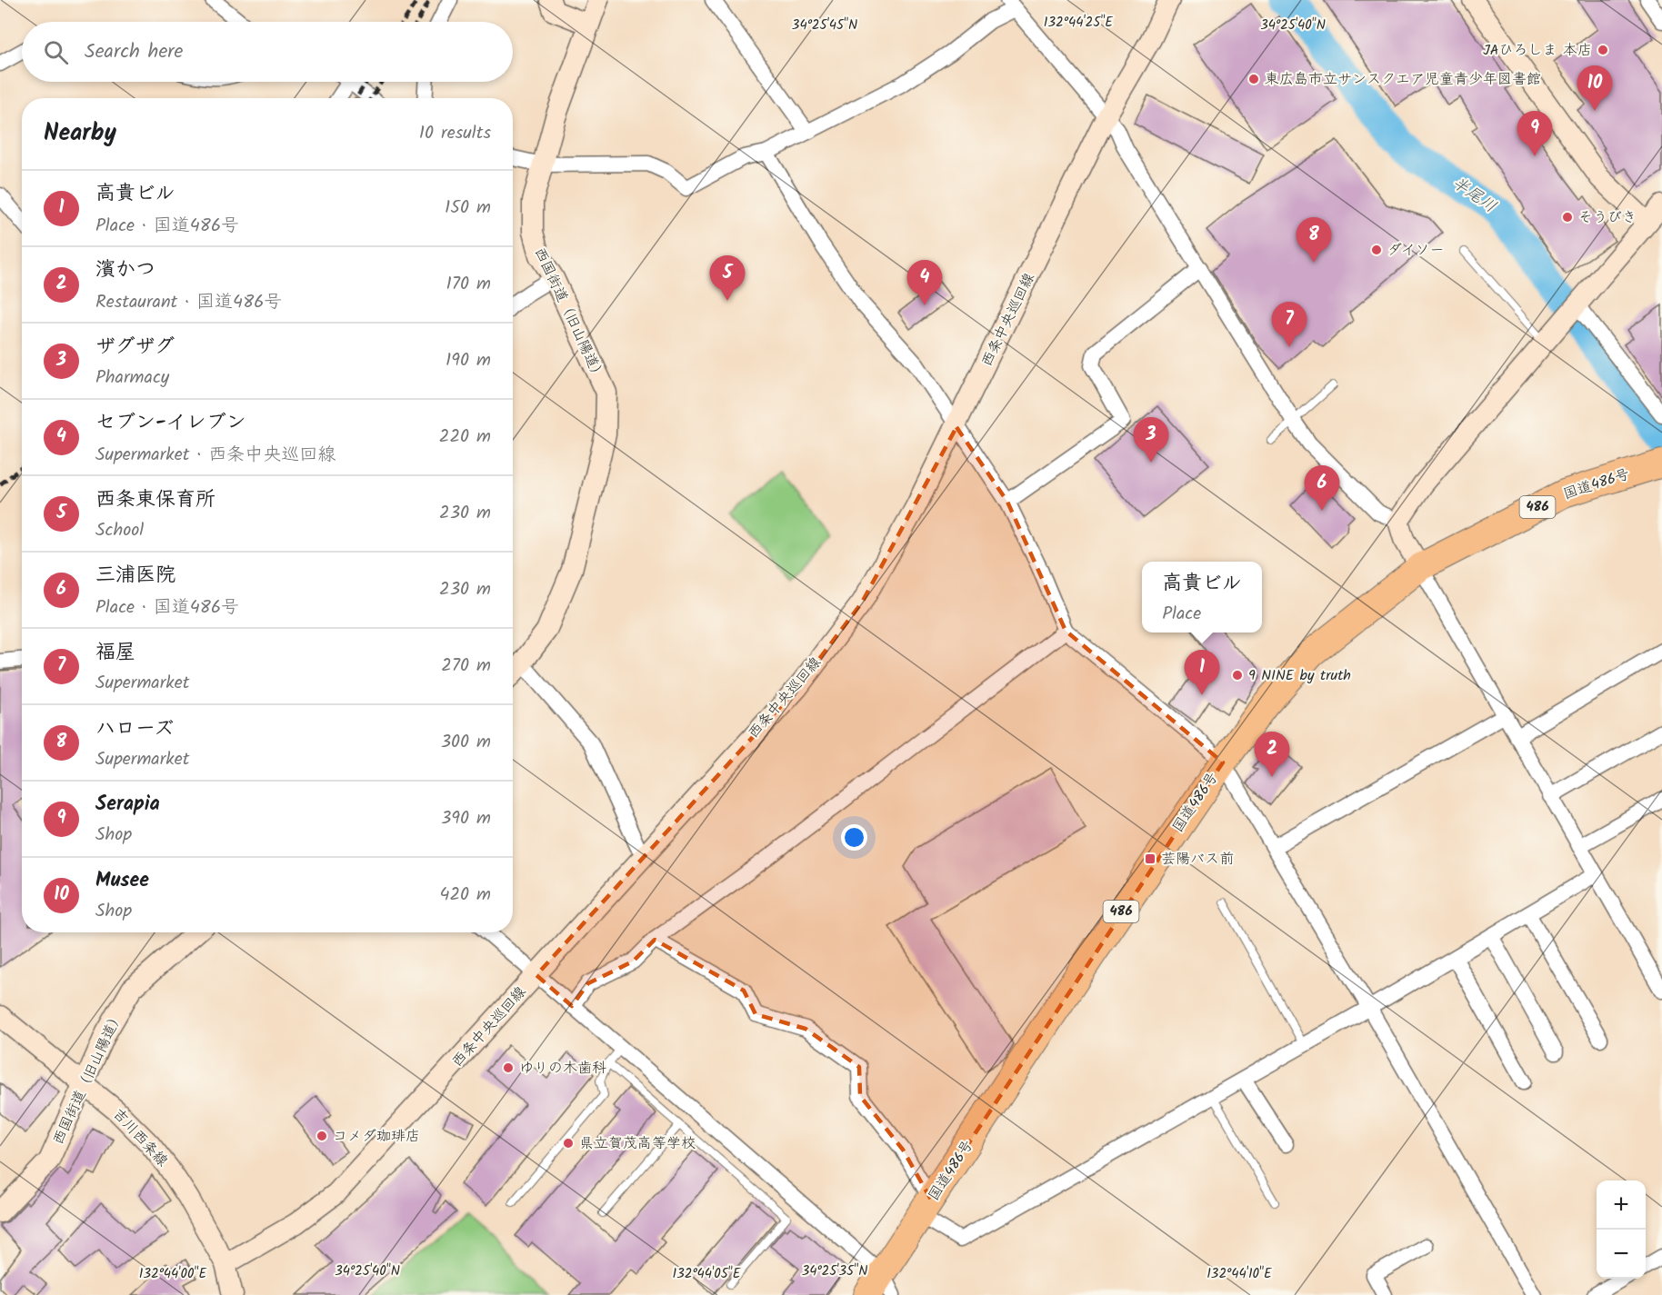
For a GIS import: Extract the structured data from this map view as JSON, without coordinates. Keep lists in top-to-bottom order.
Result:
{
  "streets": {
    "highway": ["国道486号", "486"],
    "street": ["西国街道（旧山陽道）", "西条中央巡回線", "吉川西条線"]
  },
  "crossings": [
    ["西国街道（旧山陽道）", "吉川西条線"],
    ["西条中央巡回線", "吉川西条線"]
  ],
  "water": ["半尾川"],
  "places": {
    "other": [
      "JAひろしま 本店",
      "東広島市立サンスクエア児童青少年図書館",
      "そうびき",
      "ダイソー",
      "9 NINE by truth",
      "ゆりの木歯科",
      "コメダ珈琲店",
      "県立賀茂高等学校"
    ],
    "transit": ["芸陽バス前"]
  },
  "page": {
    "search": "Search here",
    "pins": [
      "10",
      "9",
      "8",
      "5",
      "4",
      "7",
      "3",
      "6",
      "1",
      "2"
    ],
    "heading": ["Nearby", "10 results"],
    "list": [
      {
        "mark": "1",
        "name": "高貴ビル",
        "note": "Place · 国道486号",
        "value": "150 m"
      },
      {
        "mark": "2",
        "name": "濱かつ",
        "note": "Restaurant · 国道486号",
        "value": "170 m"
      },
      {
        "mark": "3",
        "name": "ザグザグ",
        "note": "Pharmacy",
        "value": "190 m"
      },
      {
        "mark": "4",
        "name": "セブン-イレブン",
        "note": "Supermarket · 西条中央巡回線",
        "value": "220 m"
      },
      {
        "mark": "5",
        "name": "西条東保育所",
        "note": "School",
        "value": "230 m"
      },
      {
        "mark": "6",
        "name": "三浦医院",
        "note": "Place · 国道486号",
        "value": "230 m"
      },
      {
        "mark": "7",
        "name": "福屋",
        "note": "Supermarket",
        "value": "270 m"
      },
      {
        "mark": "8",
        "name": "ハローズ",
        "note": "Supermarket",
        "value": "300 m"
      },
      {
        "mark": "9",
        "name": "Serapia",
        "note": "Shop",
        "value": "390 m"
      },
      {
        "mark": "10",
        "name": "Musee",
        "note": "Shop",
        "value": "420 m"
      }
    ],
    "popup": ["高貴ビル", "Place"],
    "map_buttons": ["+", "−"]
  },
  "coordinates": [
    "132°44'25\"E",
    "34°25'45\"N",
    "34°25'40\"N",
    "34°25'35\"N",
    "132°44'00\"E",
    "132°44'05\"E",
    "132°44'10\"E"
  ]
}
